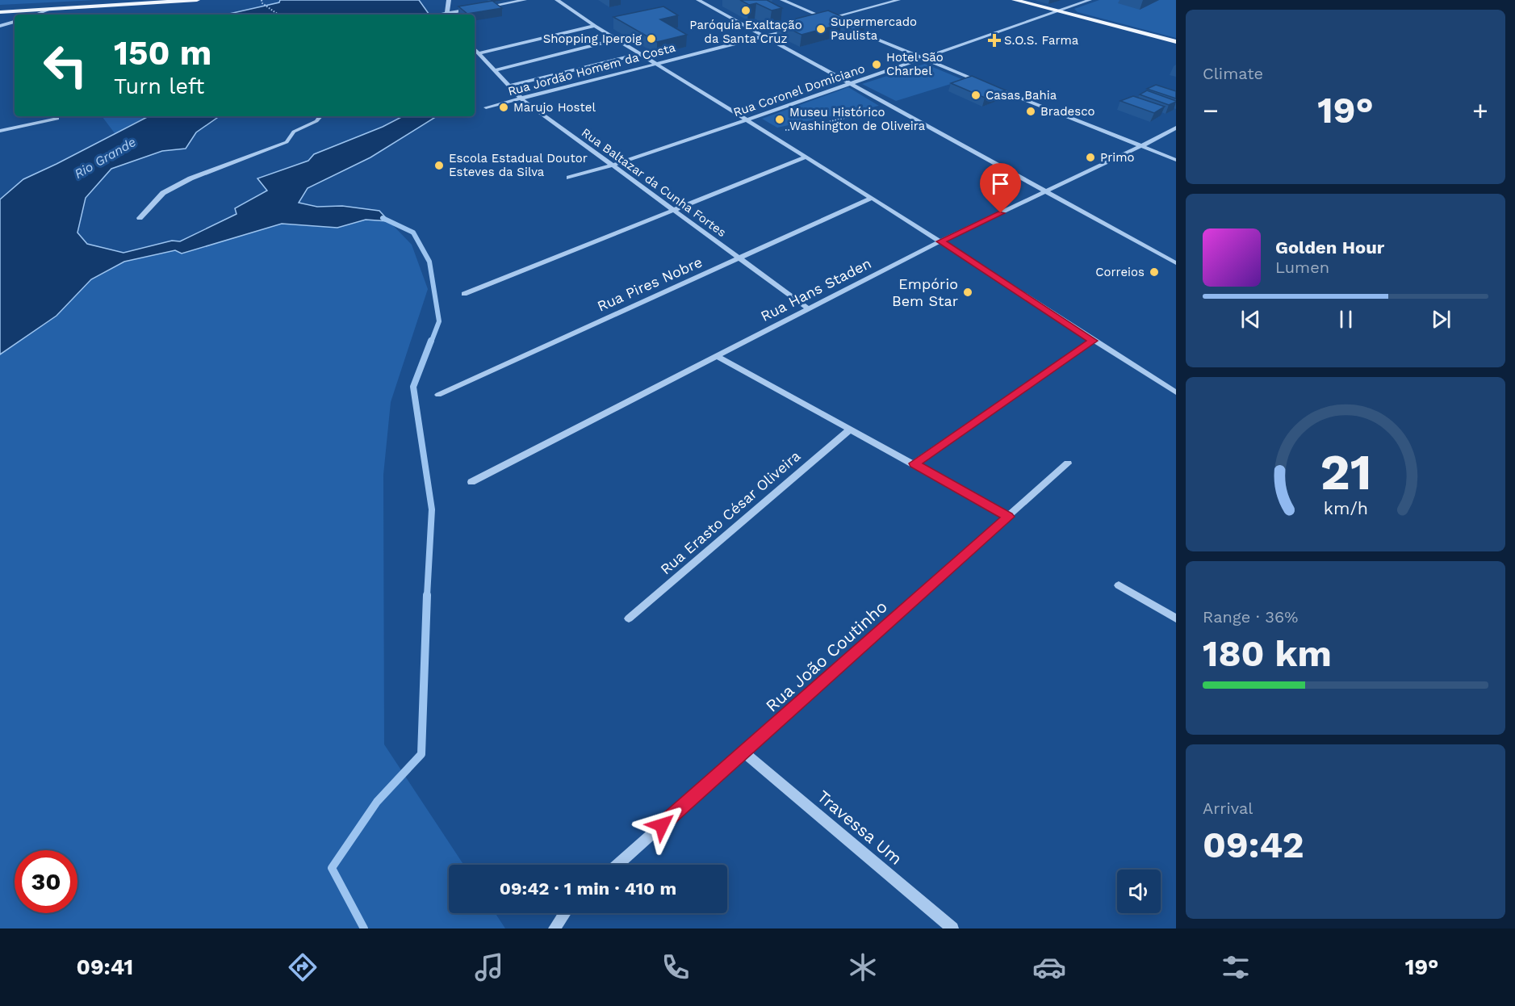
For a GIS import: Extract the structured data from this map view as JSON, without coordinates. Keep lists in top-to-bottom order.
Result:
{
  "streets": {
    "street": [
      "Rua Jordão Homem da Costa",
      "Rua Coronel Domiciano",
      "Rua Baltazar da Cunha Fortes",
      "Rua Pires Nobre",
      "Rua Hans Staden",
      "Rua Erasto César Oliveira",
      "Rua João Coutinho",
      "Travessa Um"
    ]
  },
  "crossings": [
    ["Rua Jordão Homem da Costa", "Rua Baltazar da Cunha Fortes"],
    ["Rua Coronel Domiciano", "Rua Baltazar da Cunha Fortes"],
    ["Rua Baltazar da Cunha Fortes", "Rua Pires Nobre"],
    ["Rua Baltazar da Cunha Fortes", "Rua Hans Staden"],
    ["Rua João Coutinho", "Travessa Um"]
  ],
  "water": ["Rio Grande"],
  "places": {
    "other": [
      "Paróquia Exaltação da Santa Cruz",
      "Supermercado Paulista",
      "Shopping Iperoig",
      "Hotel São Charbel",
      "Casas Bahia",
      "Marujo Hostel",
      "Bradesco",
      "Museu Histórico Washington de Oliveira",
      "Primo",
      "Escola Estadual Doutor Esteves da Silva",
      "Correios",
      "Empório Bem Star"
    ],
    "health": ["S.O.S. Farma"]
  },
  "page": {
    "tile": [
      "Climate",
      ["Range · 36%", "180 km"],
      ["Arrival", "09:42"]
    ],
    "turn": ["150 m", "Turn left"],
    "heat": ["−", "19°", "+"],
    "song": ["Golden Hour", "Lumen"],
    "limit": "30",
    "trip": "09:42 · 1 min · 410 m",
    "tabs": ["09:41", "19°"],
    "gauge": ["21", "km/h"]
  }
}
